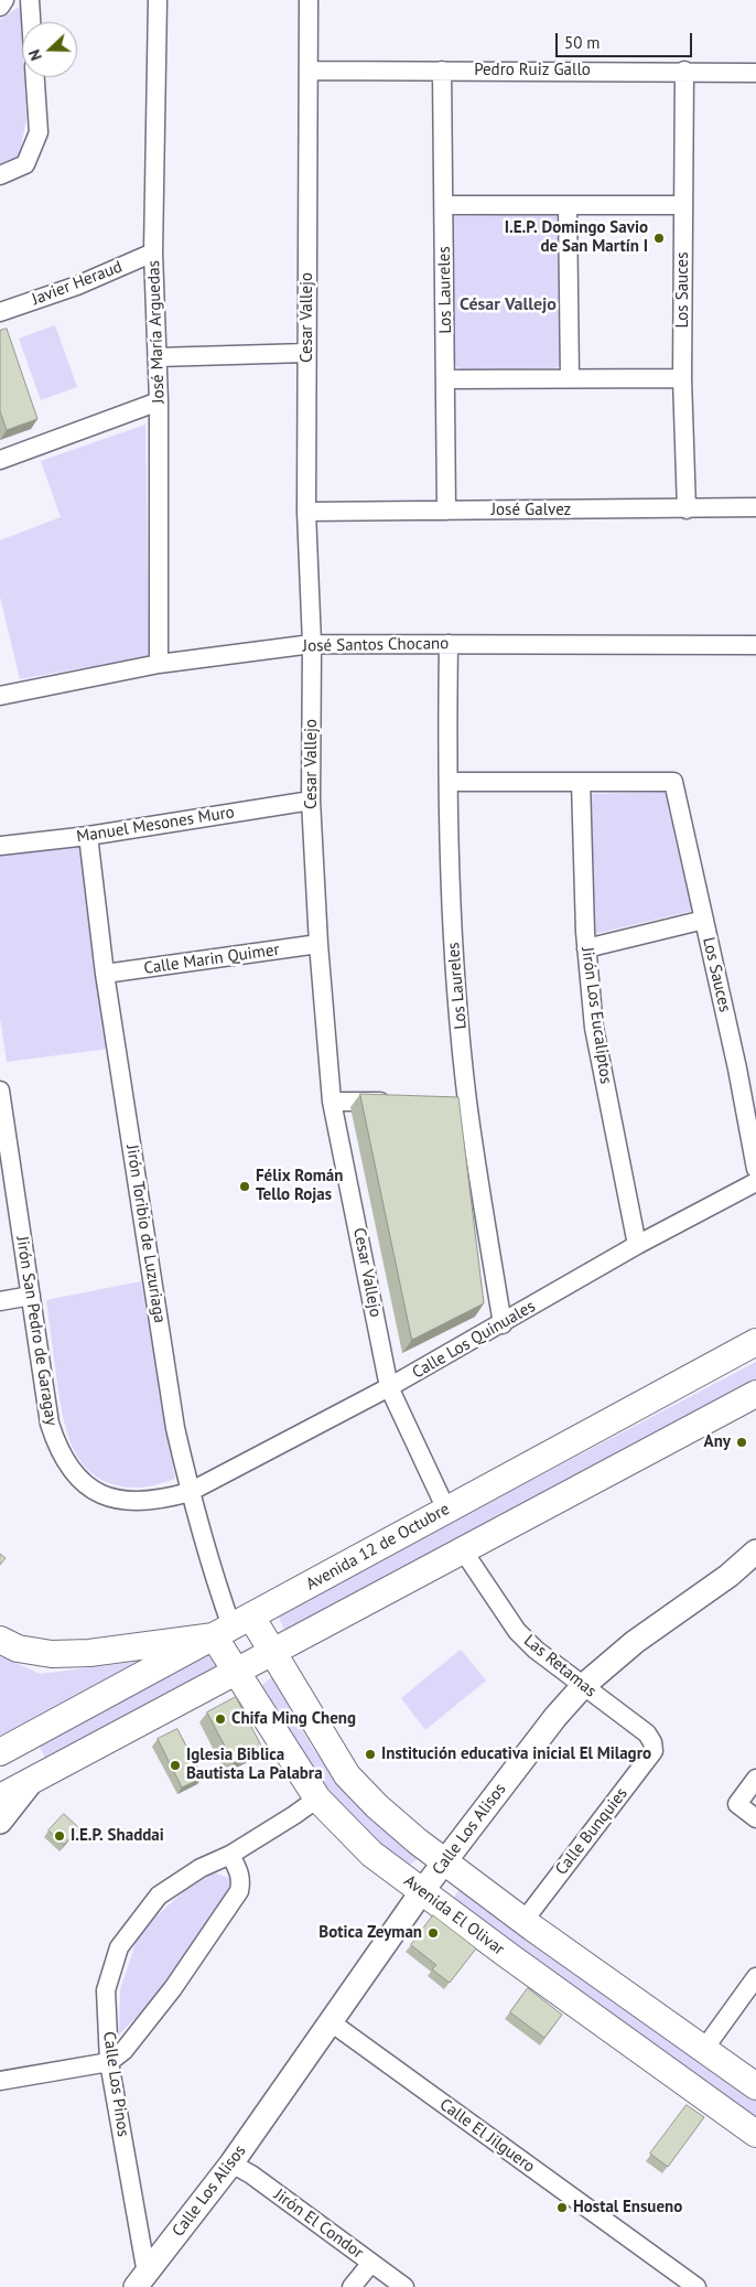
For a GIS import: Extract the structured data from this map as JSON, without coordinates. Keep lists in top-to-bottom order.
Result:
{
  "streets": {
    "main road": ["Avenida 12 de Octubre", "Avenida El Olivar"],
    "street": [
      "Pedro Ruiz Gallo",
      "Javier Heraud",
      "Los Laureles",
      "Los Sauces",
      "Cesar Vallejo",
      "José María Arguedas",
      "José Galvez",
      "José Santos Chocano",
      "Manuel Mesones Muro",
      "Calle Marin Quimer",
      "Jirón Los Eucaliptos",
      "Jirón Toribio de Luzuriaga",
      "Jirón San Pedro de Garagay",
      "Calle Los Quinuales",
      "Las Retamas",
      "Calle Los Alisos",
      "Calle Bunquies",
      "Calle Los Pinos",
      "Calle El Jilguero",
      "Jirón El Condor"
    ]
  },
  "crossings": [
    ["Pedro Ruiz Gallo", "Los Laureles"],
    ["Pedro Ruiz Gallo", "Los Sauces"],
    ["Pedro Ruiz Gallo", "Cesar Vallejo"],
    ["Javier Heraud", "José María Arguedas"],
    ["Los Laureles", "José Galvez"],
    ["Los Laureles", "José Santos Chocano"],
    ["Los Laureles", "Calle Los Quinuales"],
    ["Los Sauces", "José Galvez"],
    ["Los Sauces", "Jirón Los Eucaliptos"],
    ["Cesar Vallejo", "José Galvez"],
    ["Cesar Vallejo", "José Santos Chocano"],
    ["Cesar Vallejo", "Manuel Mesones Muro"],
    ["Cesar Vallejo", "Calle Marin Quimer"],
    ["Cesar Vallejo", "Calle Los Quinuales"],
    ["Cesar Vallejo", "Avenida 12 de Octubre"],
    ["José María Arguedas", "José Santos Chocano"],
    ["Manuel Mesones Muro", "Jirón Toribio de Luzuriaga"],
    ["Calle Marin Quimer", "Jirón Toribio de Luzuriaga"],
    ["Jirón Los Eucaliptos", "Calle Los Quinuales"],
    ["Jirón Toribio de Luzuriaga", "Jirón San Pedro de Garagay"],
    ["Jirón Toribio de Luzuriaga", "Calle Los Quinuales"],
    ["Jirón Toribio de Luzuriaga", "Avenida 12 de Octubre"],
    ["Jirón Toribio de Luzuriaga", "Avenida El Olivar"],
    ["Jirón San Pedro de Garagay", "Calle Los Quinuales"],
    ["Avenida 12 de Octubre", "Avenida El Olivar"],
    ["Las Retamas", "Calle Los Alisos"],
    ["Las Retamas", "Calle Bunquies"],
    ["Calle Los Alisos", "Avenida El Olivar"],
    ["Calle Los Alisos", "Calle Los Pinos"],
    ["Calle Los Alisos", "Calle El Jilguero"],
    ["Calle Los Alisos", "Jirón El Condor"],
    ["Avenida El Olivar", "Calle Los Pinos"]
  ],
  "districts": ["César Vallejo"],
  "places": [
    "I.E.P. Domingo Savio de San Martín I",
    "Félix Román Tello Rojas",
    "Any",
    "Chifa Ming Cheng",
    "Institución educativa inicial El Milagro",
    "Iglesia Biblica Bautista La Palabra",
    "I.E.P. Shaddai",
    "Botica Zeyman",
    "Hostal Ensueno"
  ],
  "scale_bar": "50 m",
  "north": "left"
}
